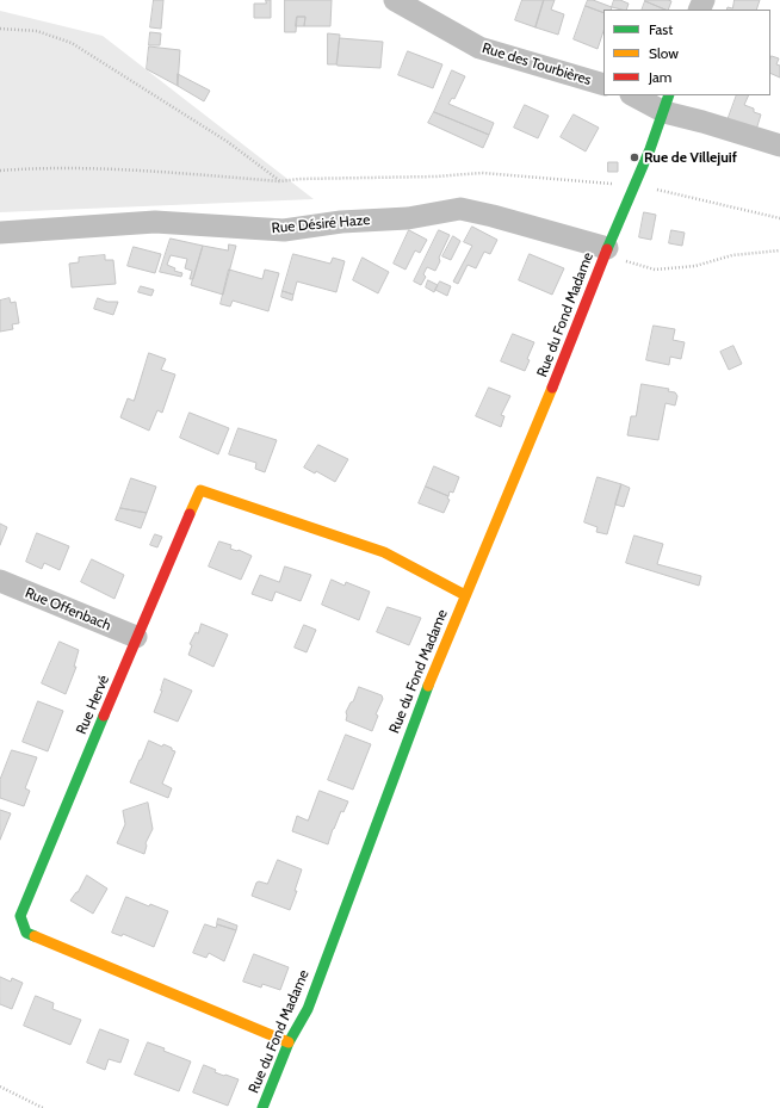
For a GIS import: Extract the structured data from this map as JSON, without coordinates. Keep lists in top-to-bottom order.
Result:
{
  "streets": {
    "street": [
      "Rue des Tourbières",
      "Rue Désiré Haze",
      "Rue du Fond Madame",
      "Rue Offenbach",
      "Rue Hervé"
    ]
  },
  "crossings": [
    ["Rue Désiré Haze", "Rue du Fond Madame"],
    ["Rue du Fond Madame", "Rue Hervé"],
    ["Rue Offenbach", "Rue Hervé"]
  ],
  "places": ["Rue de Villejuif"],
  "legend": ["Fast", "Slow", "Jam"]
}
